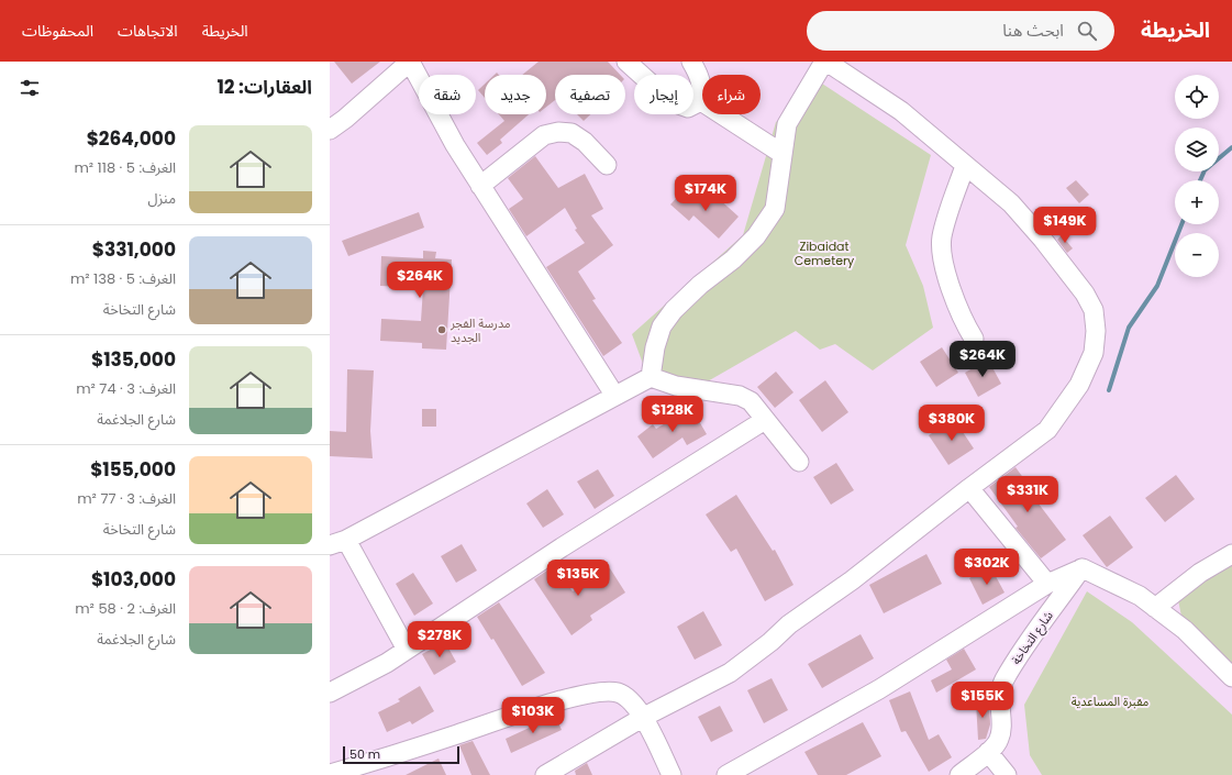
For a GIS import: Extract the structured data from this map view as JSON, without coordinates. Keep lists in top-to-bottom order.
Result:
{
  "streets": {
    "street": ["شارع التخاخة"]
  },
  "parks": ["Zibaidat Cemetery", "مقبرة المساعدية"],
  "places": ["مدرسة الفجر الجديد"],
  "scale_bar": "50 m",
  "page": {
    "header": "الخريطة",
    "search": "ابحث هنا",
    "nav": ["الخريطة", "الاتجاهات", "المحفوظات"],
    "heading": "العقارات: 12",
    "map_buttons": ["+", "−"],
    "chip": [
      "شراء",
      "إيجار",
      "تصفية",
      "جديد",
      "شقة"
    ],
    "list": [
      {
        "name": "$264,000",
        "note": "الغرف: 5 · 118 m² · منزل"
      },
      {
        "name": "$331,000",
        "note": "الغرف: 5 · 138 m² · شارع التخاخة"
      },
      {
        "name": "$135,000",
        "note": "الغرف: 3 · 74 m² · شارع الجلاغمة"
      },
      {
        "name": "$155,000",
        "note": "الغرف: 3 · 77 m² · شارع التخاخة"
      },
      {
        "name": "$103,000",
        "note": "الغرف: 2 · 58 m² · شارع الجلاغمة"
      }
    ],
    "price": [
      "$174K",
      "$149K",
      "$264K",
      "$264K",
      "$128K",
      "$380K",
      "$331K",
      "$302K",
      "$135K",
      "$278K",
      "$155K",
      "$103K"
    ],
    "scale": "50 m"
  }
}
